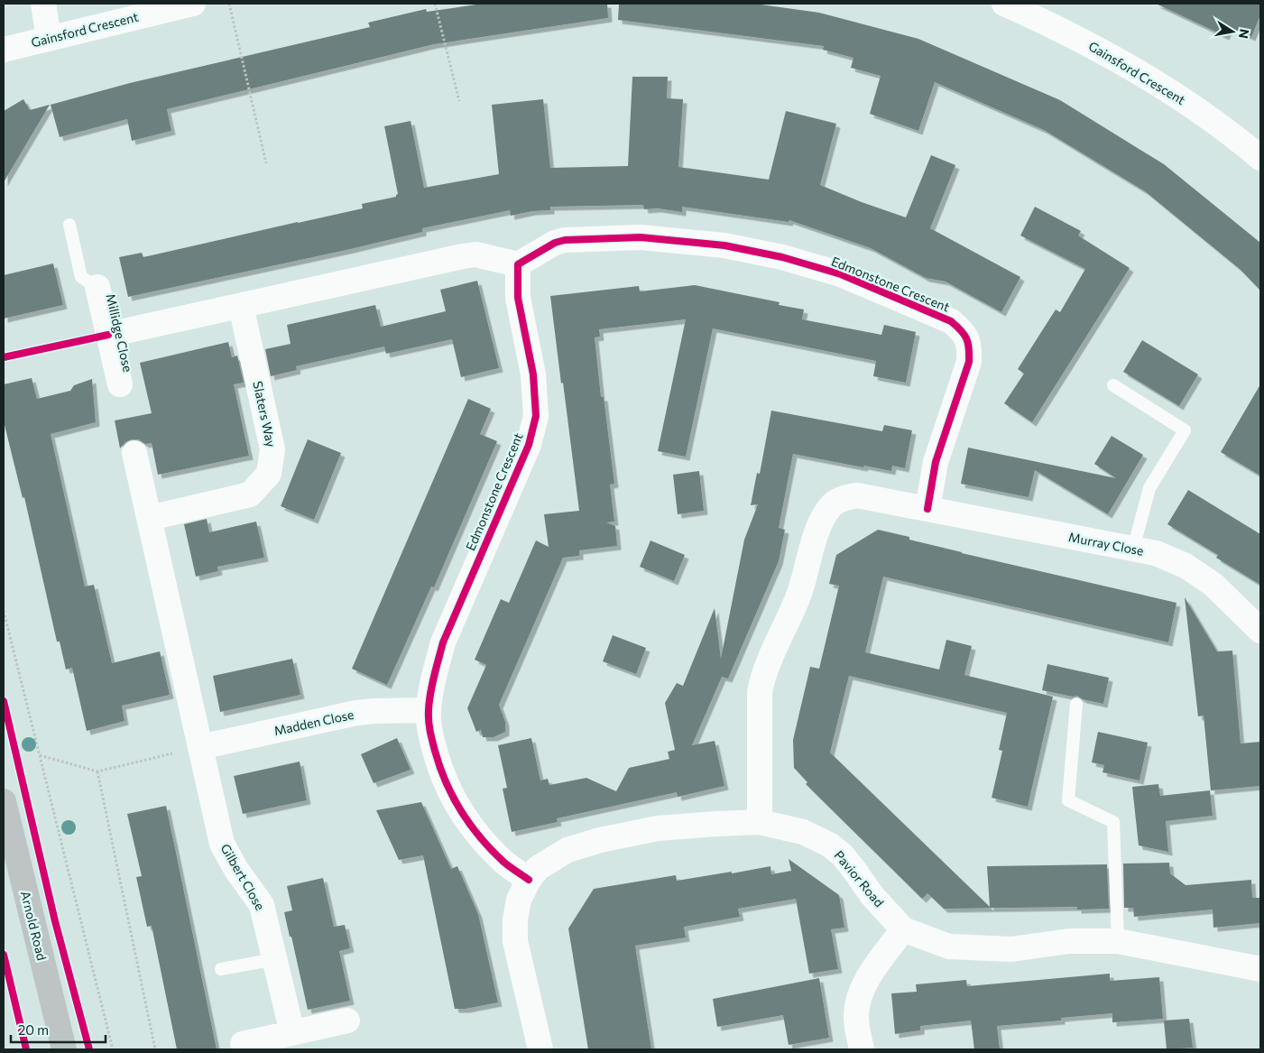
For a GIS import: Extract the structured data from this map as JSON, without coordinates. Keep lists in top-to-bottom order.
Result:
{
  "streets": {
    "main road": ["Arnold Road"],
    "street": [
      "Gainsford Crescent",
      "Edmonstone Crescent",
      "Millidge Close",
      "Slaters Way",
      "Murray Close",
      "Madden Close",
      "Gilbert Close",
      "Pavior Road"
    ]
  },
  "crossings": [
    ["Edmonstone Crescent", "Millidge Close"],
    ["Edmonstone Crescent", "Murray Close"],
    ["Edmonstone Crescent", "Madden Close"],
    ["Edmonstone Crescent", "Pavior Road"],
    ["Millidge Close", "Slaters Way"],
    ["Madden Close", "Gilbert Close"]
  ],
  "scale_bar": "20 m",
  "north": "right"
}
